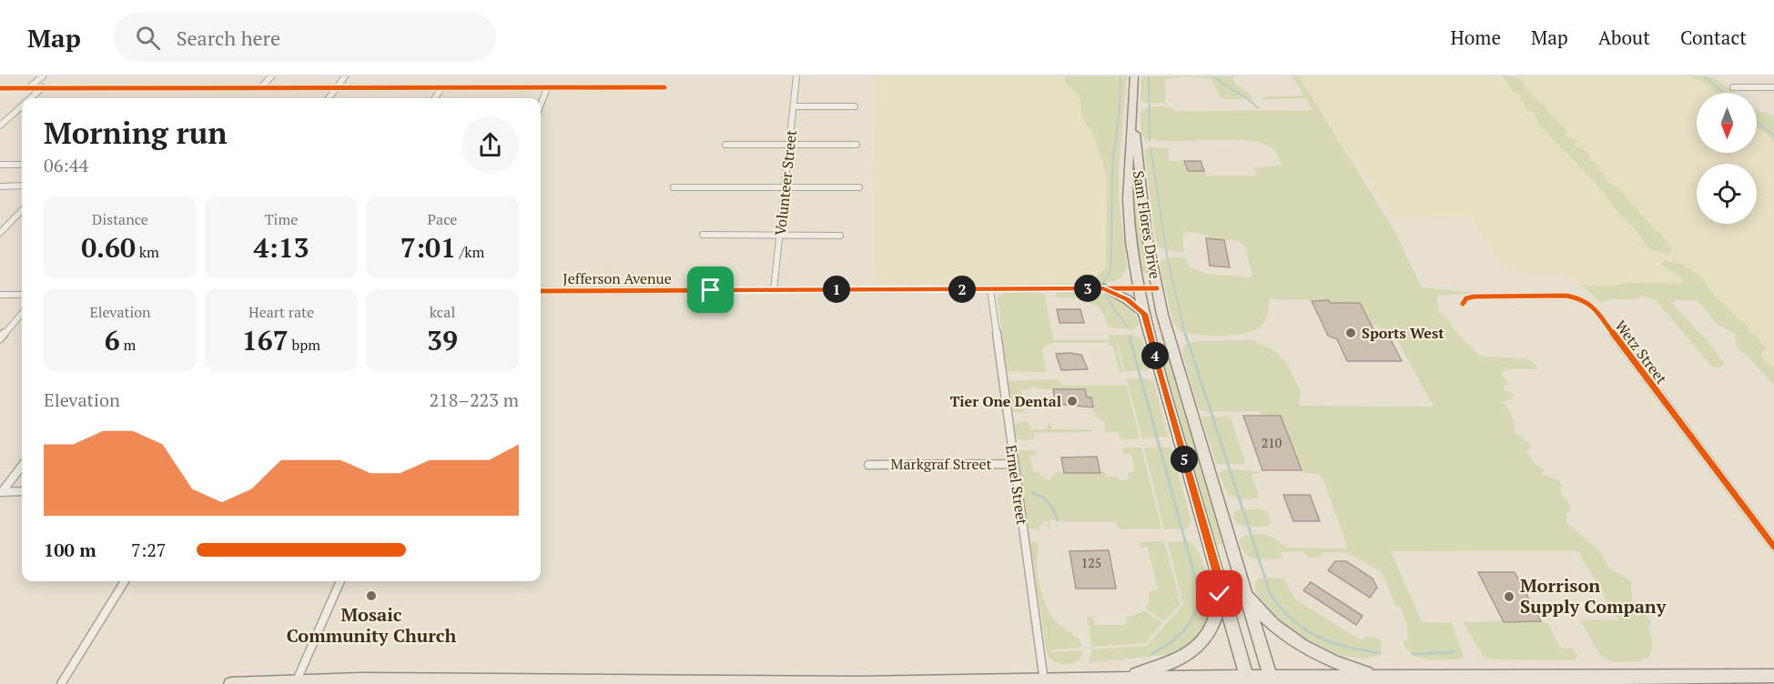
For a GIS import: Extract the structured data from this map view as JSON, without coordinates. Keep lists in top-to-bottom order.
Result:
{
  "streets": {
    "main road": ["Sam Flores Drive"],
    "street": [
      "Volunteer Street",
      "Jefferson Avenue",
      "Wetz Street",
      "Markgraf Street",
      "Ermel Street"
    ]
  },
  "crossings": [
    ["Volunteer Street", "Jefferson Avenue"],
    ["Sam Flores Drive", "Jefferson Avenue"],
    ["Jefferson Avenue", "Ermel Street"],
    ["Markgraf Street", "Ermel Street"]
  ],
  "places": [
    "Sports West",
    "Tier One Dental",
    "Mosaic Community Church",
    "Morrison Supply Company"
  ],
  "house_numbers": ["210", "125"],
  "north": "bottom",
  "page": {
    "header": "Map",
    "search": "Search here",
    "nav": [
      "Home",
      "Map",
      "About",
      "Contact"
    ],
    "heading": ["Morning run", "06:44"],
    "stats": [
      ["Distance", "0.60 km"],
      ["Time", "4:13"],
      ["Pace", "7:01 /km"],
      ["Elevation", "6 m"],
      ["Heart rate", "167 bpm"],
      ["kcal", "39"]
    ],
    "pins": [
      "3",
      "1",
      "2",
      "4",
      "5"
    ],
    "chart": ["Elevation", "218–223 m"],
    "list": [
      {
        "name": "100 m",
        "note": "7:27"
      }
    ]
  }
}
